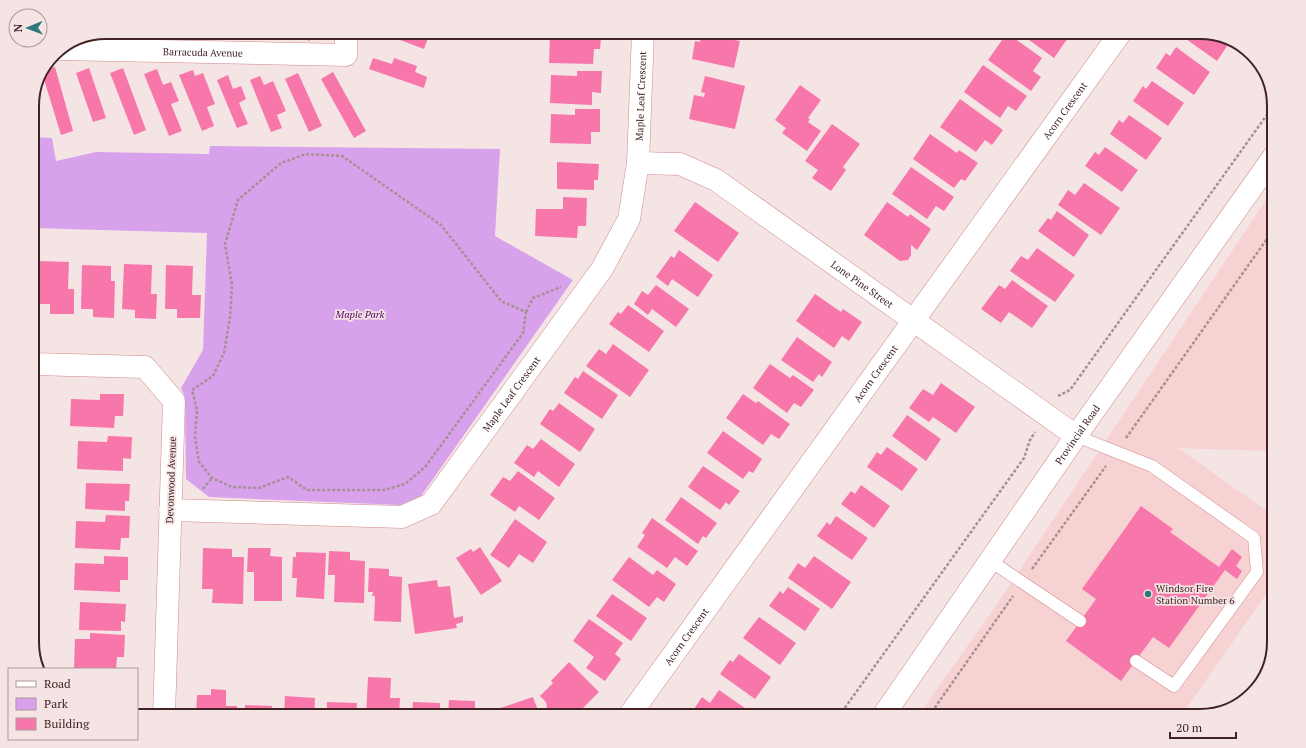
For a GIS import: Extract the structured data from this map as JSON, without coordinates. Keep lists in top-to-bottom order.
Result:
{
  "streets": {
    "street": [
      "Barracuda Avenue",
      "Maple Leaf Crescent",
      "Acorn Crescent",
      "Lone Pine Street",
      "Provincial Road",
      "Devonwood Avenue"
    ]
  },
  "crossings": [
    ["Maple Leaf Crescent", "Lone Pine Street"],
    ["Maple Leaf Crescent", "Devonwood Avenue"],
    ["Acorn Crescent", "Lone Pine Street"],
    ["Lone Pine Street", "Provincial Road"]
  ],
  "parks": ["Maple Park"],
  "places": ["Windsor Fire Station Number 6"],
  "legend": ["Road", "Park", "Building"],
  "scale_bar": "20 m",
  "north": "left"
}
